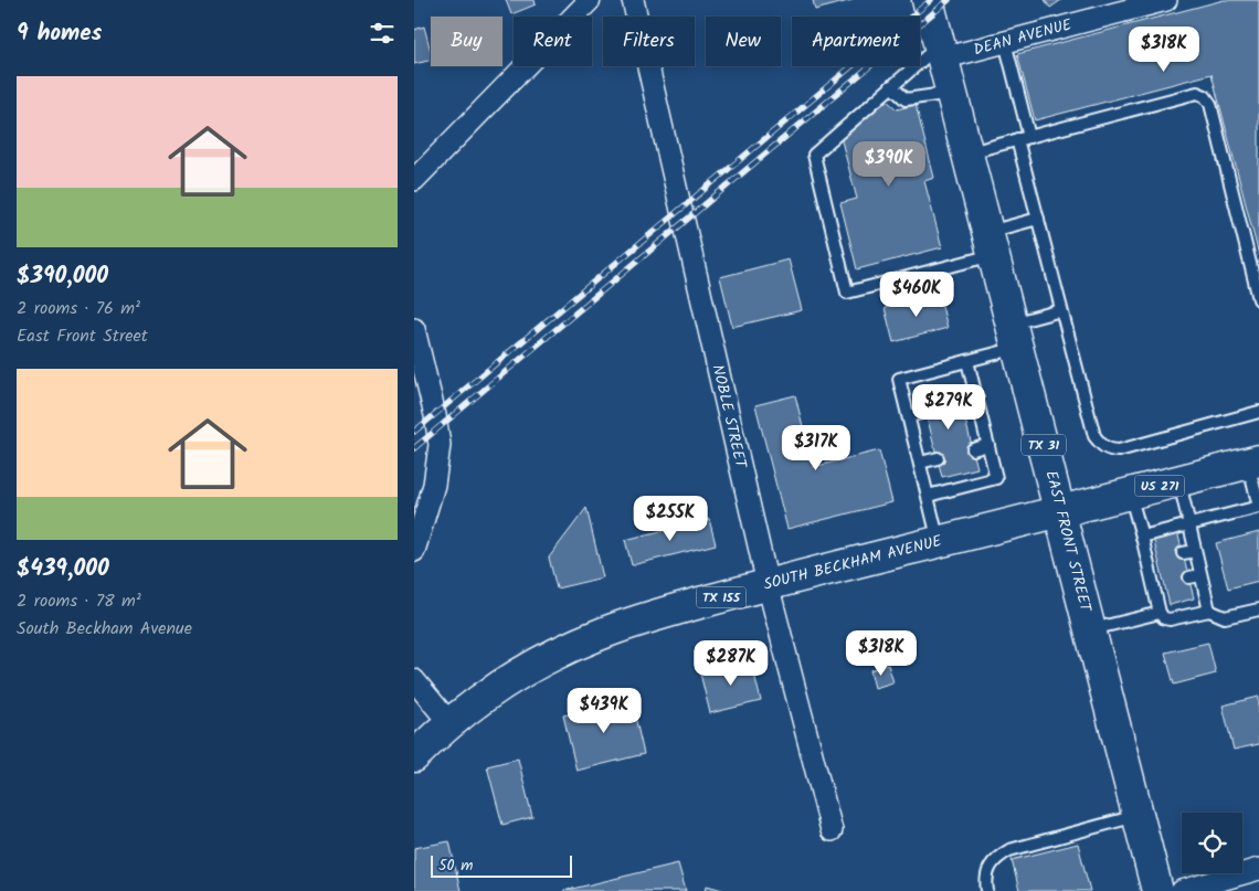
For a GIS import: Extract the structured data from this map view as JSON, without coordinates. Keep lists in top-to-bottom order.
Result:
{
  "streets": {
    "main road": [
      "TX 31",
      "US 271",
      "EAST FRONT STREET",
      "SOUTH BECKHAM AVENUE",
      "TX 155"
    ],
    "street": ["DEAN AVENUE", "NOBLE STREET"]
  },
  "crossings": [
    ["DEAN AVENUE", "EAST FRONT STREET"],
    ["NOBLE STREET", "SOUTH BECKHAM AVENUE"],
    ["EAST FRONT STREET", "SOUTH BECKHAM AVENUE"]
  ],
  "scale_bar": "50 m",
  "page": {
    "heading": "9 homes",
    "chip": [
      "Buy",
      "Rent",
      "Filters",
      "New",
      "Apartment"
    ],
    "price": [
      "$318K",
      "$390K",
      "$460K",
      "$279K",
      "$317K",
      "$255K",
      "$318K",
      "$287K",
      "$439K"
    ],
    "list": [
      {
        "name": "$390,000",
        "note": "2 rooms · 76 m² · East Front Street"
      },
      {
        "name": "$439,000",
        "note": "2 rooms · 78 m² · South Beckham Avenue"
      }
    ],
    "scale": "50 m"
  }
}
